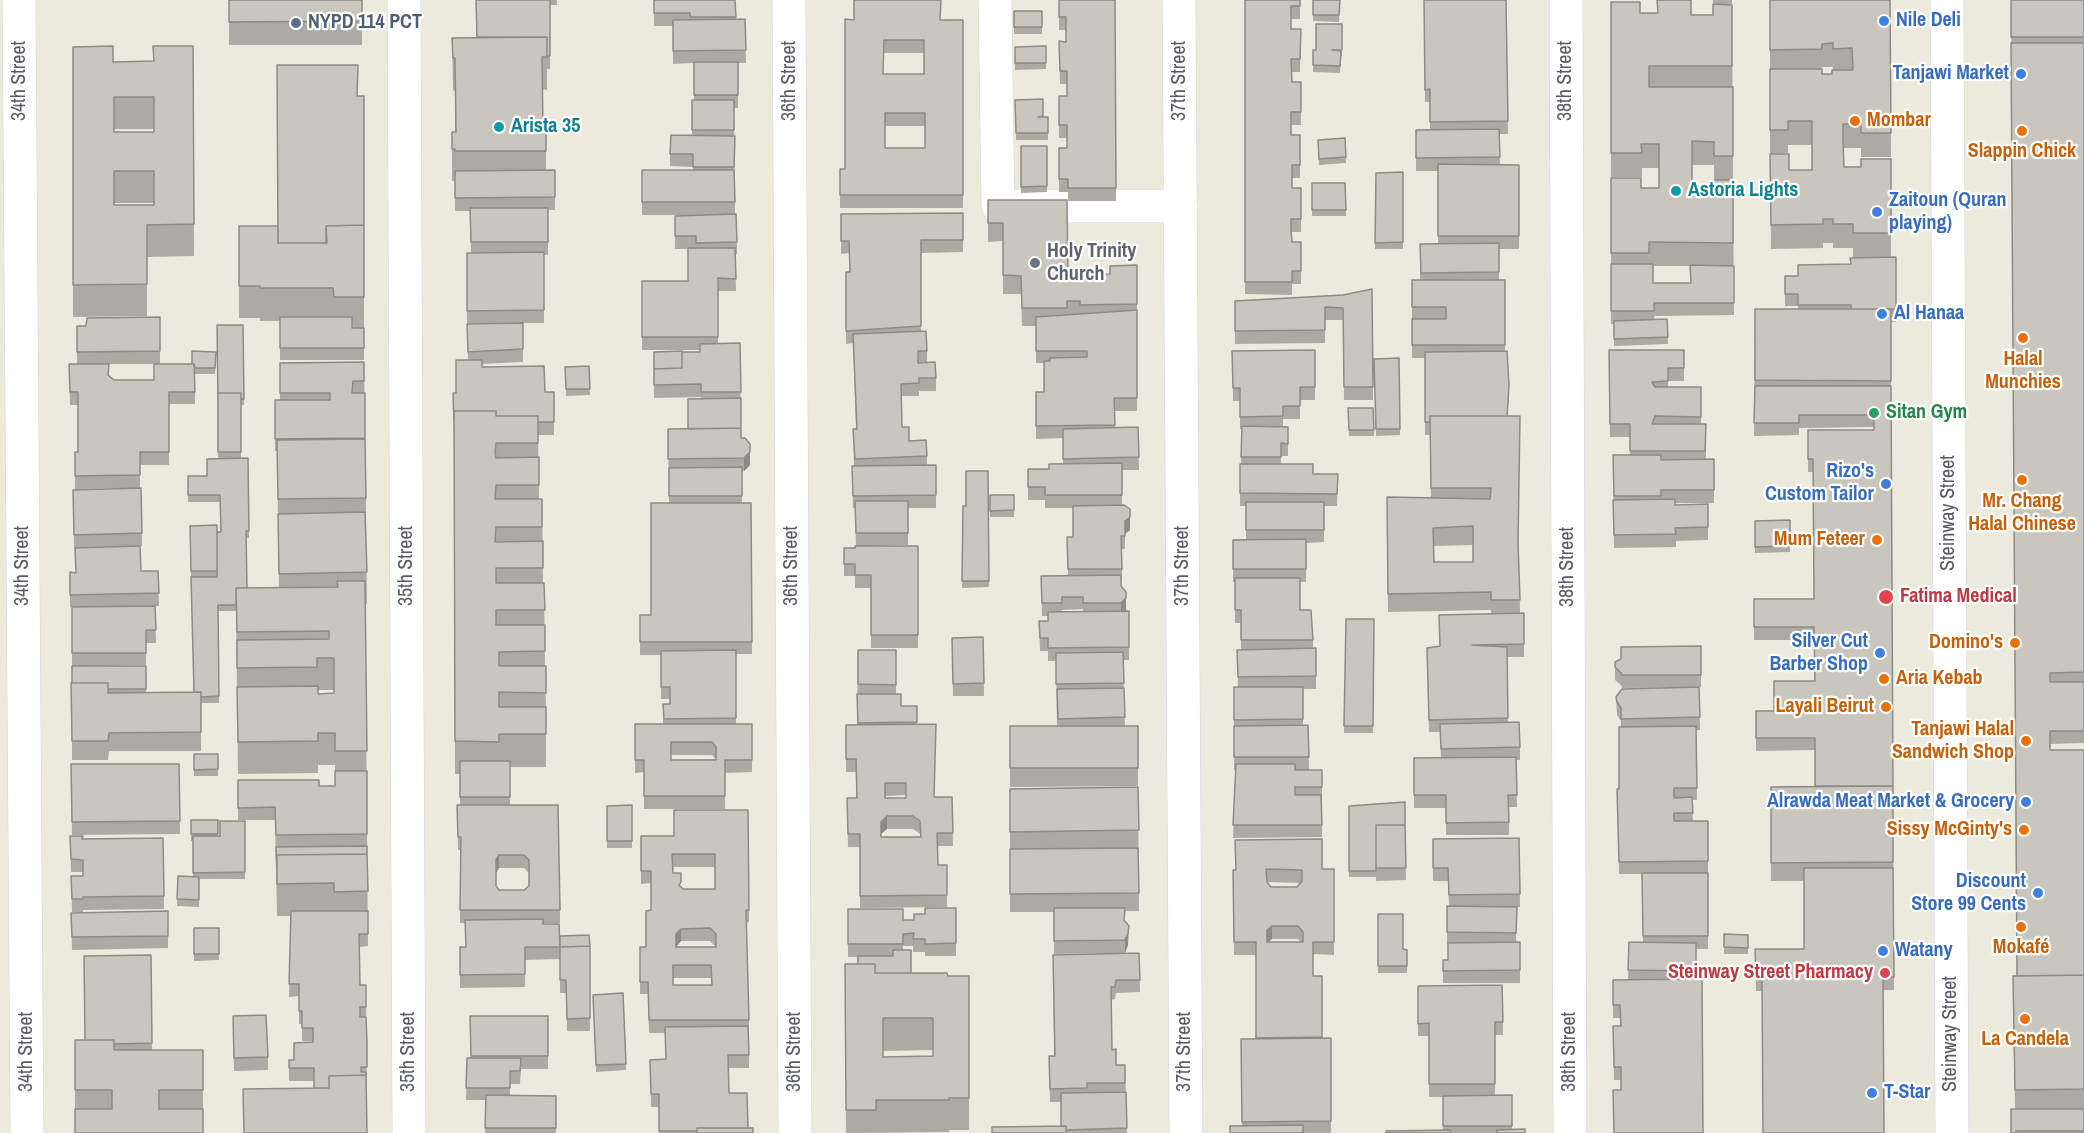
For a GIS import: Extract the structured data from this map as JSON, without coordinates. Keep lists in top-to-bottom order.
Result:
{
  "streets": {
    "street": [
      "34th Street",
      "36th Street",
      "37th Street",
      "38th Street",
      "Steinway Street",
      "35th Street"
    ]
  },
  "places": [
    "Nile Deli",
    "NYPD 114 PCT",
    "Tanjawi Market",
    "Mombar",
    "Arista 35",
    "Slappin Chick",
    "Astoria Lights",
    "Zaitoun (Quran playing)",
    "Holy Trinity Church",
    "Al Hanaa",
    "Halal Munchies",
    "Sitan Gym",
    "Mr. Chang Halal Chinese",
    "Rizo's Custom Tailor",
    "Mum Feteer",
    "Fatima Medical",
    "Domino's",
    "Silver Cut Barber Shop",
    "Aria Kebab",
    "Layali Beirut",
    "Tanjawi Halal Sandwich Shop",
    "Alrawda Meat Market & Grocery",
    "Sissy McGinty's",
    "Discount Store 99 Cents",
    "Mokafé",
    "Watany",
    "Steinway Street Pharmacy",
    "La Candela",
    "T-Star"
  ]
}
